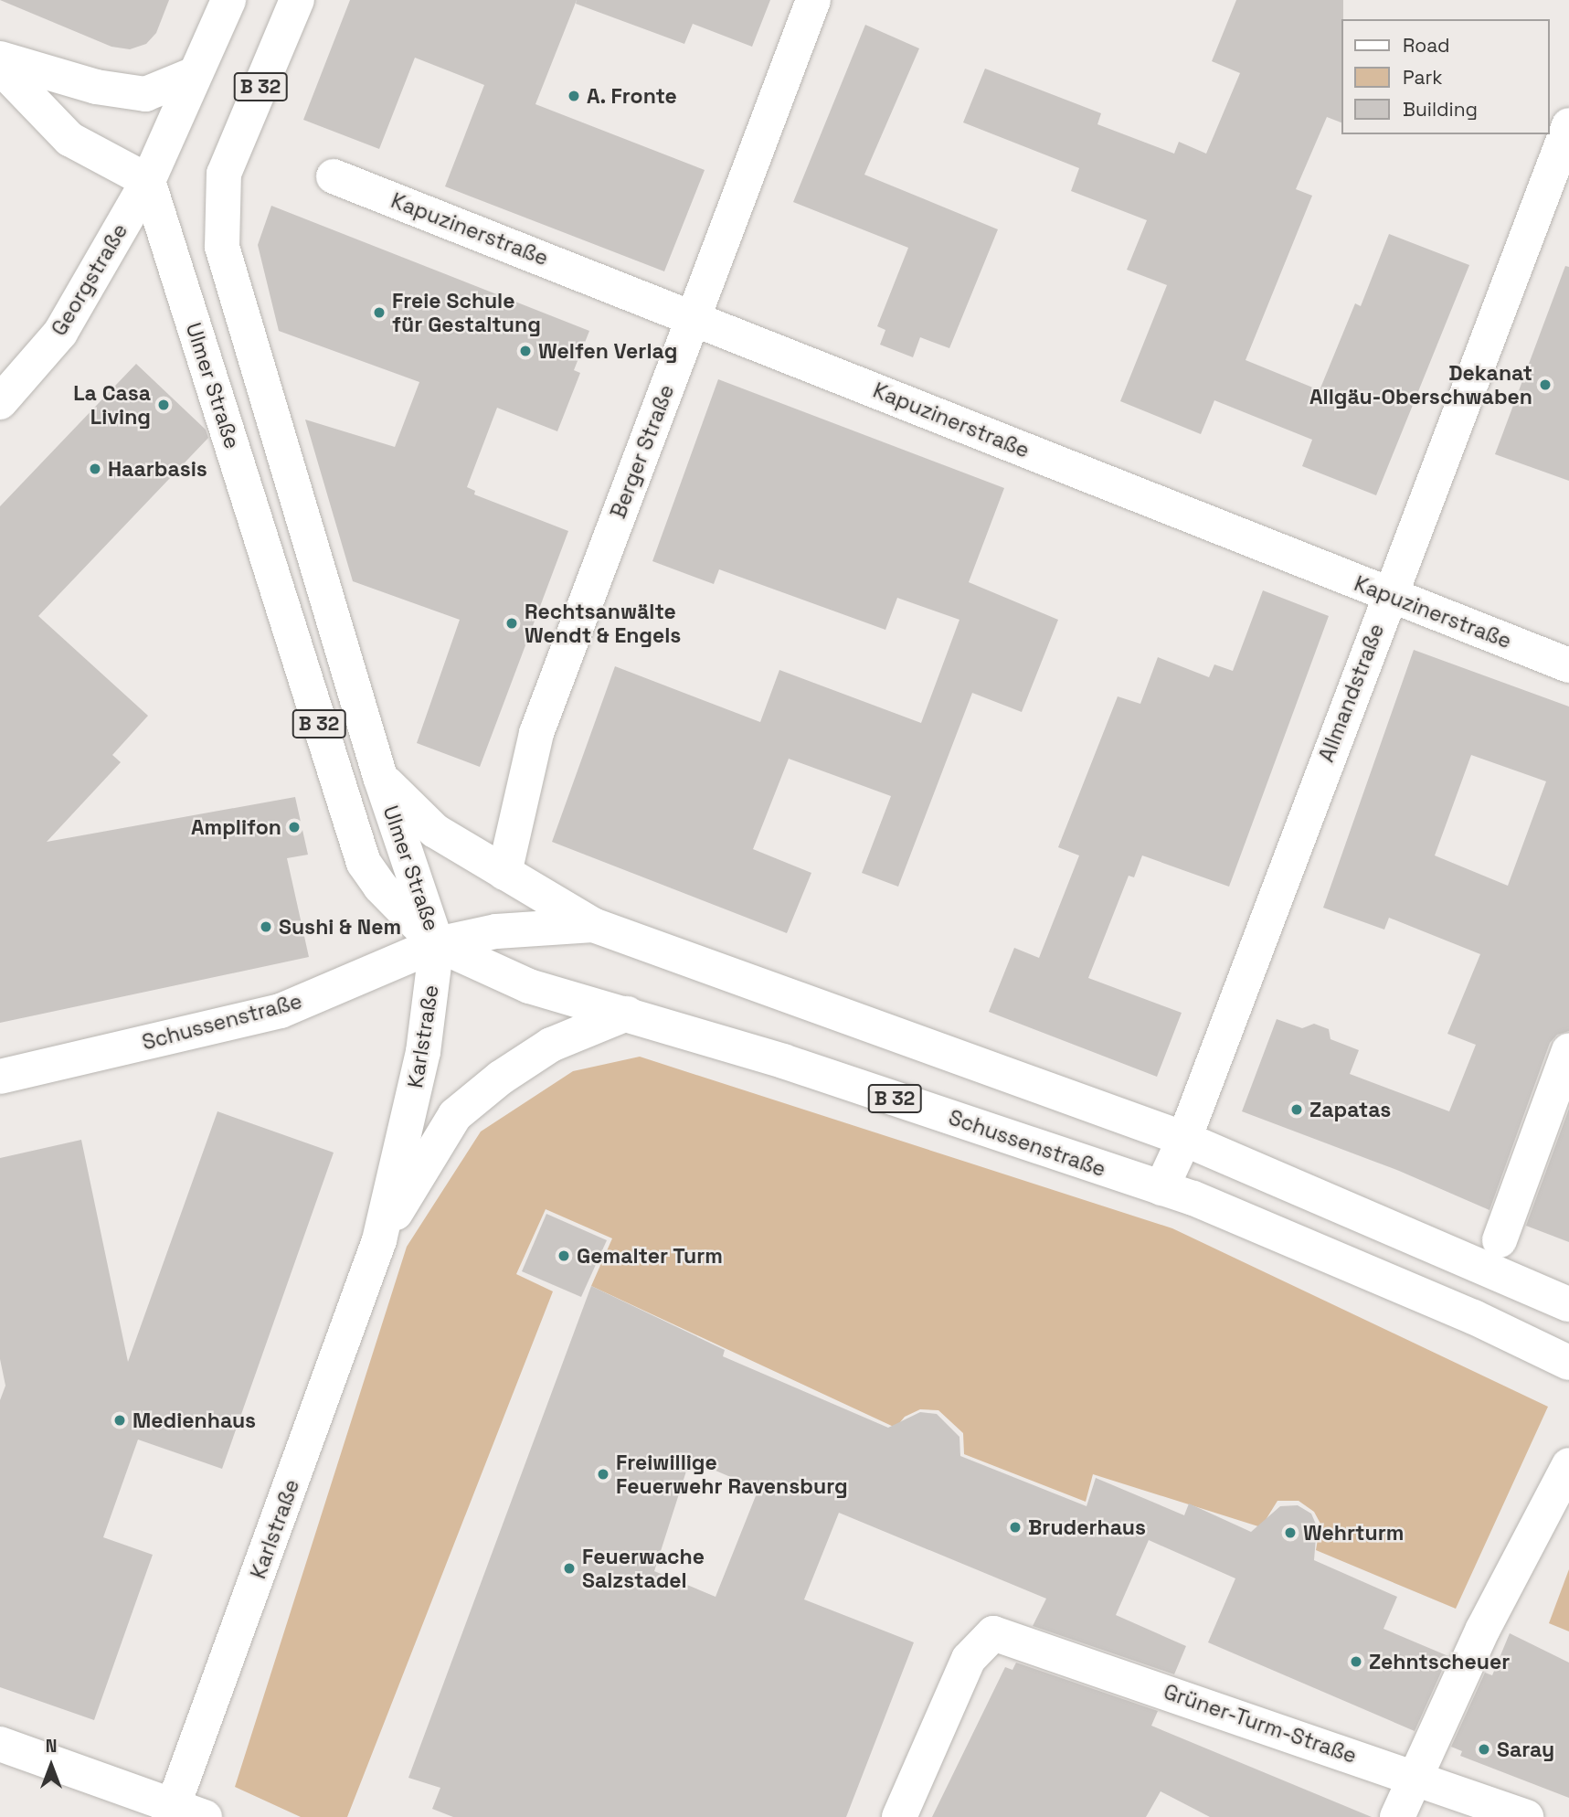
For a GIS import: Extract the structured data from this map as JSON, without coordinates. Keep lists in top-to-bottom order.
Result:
{
  "streets": {
    "main road": [
      "B 32",
      "Kapuzinerstraße",
      "Georgstraße",
      "Ulmer Straße",
      "Berger Straße",
      "Allmandstraße",
      "Schussenstraße",
      "Karlstraße",
      "Grüner-Turm-Straße"
    ]
  },
  "crossings": [
    ["Kapuzinerstraße", "Berger Straße"],
    ["Kapuzinerstraße", "Allmandstraße"],
    ["Georgstraße", "Ulmer Straße"],
    ["Ulmer Straße", "Schussenstraße"],
    ["Ulmer Straße", "Karlstraße"],
    ["Berger Straße", "Schussenstraße"],
    ["Allmandstraße", "Schussenstraße"],
    ["Schussenstraße", "Karlstraße"]
  ],
  "places": [
    "A. Fronte",
    "Freie Schule für Gestaltung",
    "Welfen Verlag",
    "Dekanat Allgäu-Oberschwaben",
    "La Casa Living",
    "Haarbasis",
    "Rechtsanwälte Wendt & Engels",
    "Amplifon",
    "Sushi & Nem",
    "Zapatas",
    "Gemalter Turm",
    "Medienhaus",
    "Freiwillige Feuerwehr Ravensburg",
    "Bruderhaus",
    "Wehrturm",
    "Feuerwache Salzstadel",
    "Zehntscheuer",
    "Saray"
  ],
  "legend": ["Road", "Park", "Building"],
  "north": "top"
}
